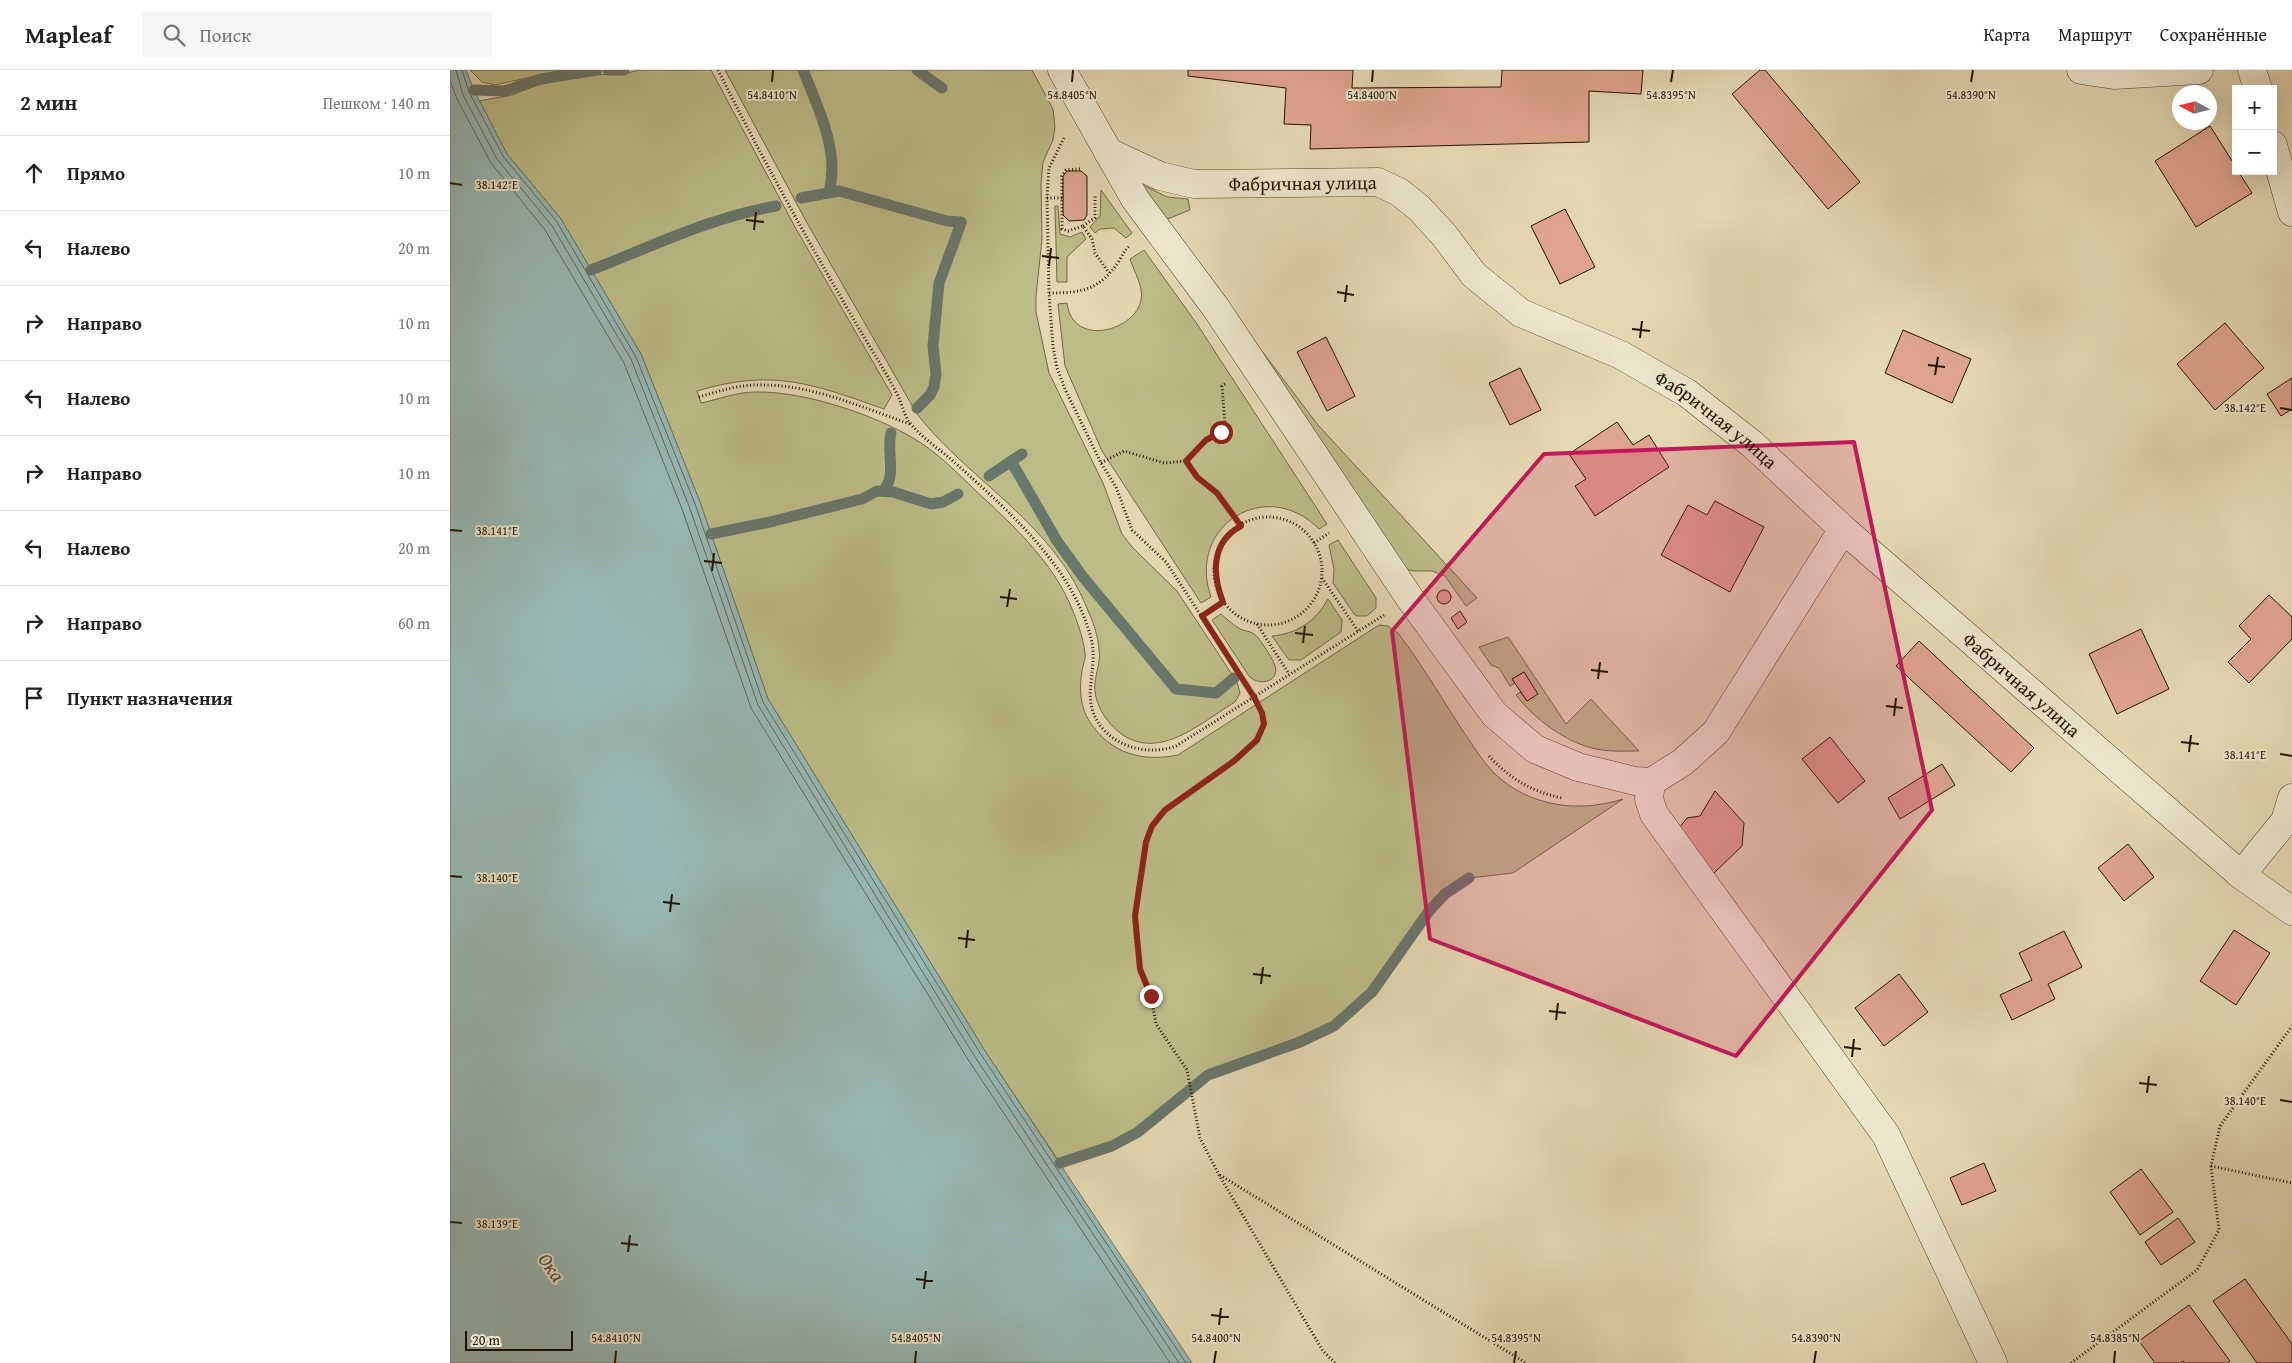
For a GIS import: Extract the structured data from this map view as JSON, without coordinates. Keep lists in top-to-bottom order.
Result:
{
  "streets": {
    "street": ["Фабричная улица"]
  },
  "water": ["Ока"],
  "scale_bar": "20 m",
  "north": "left",
  "page": {
    "header": "Mapleaf",
    "search": "Поиск",
    "nav": ["Карта", "Маршрут", "Сохранённые"],
    "heading": ["2 мин", "Пешком · 140 m"],
    "map_buttons": ["+", "−"],
    "list": [
      ["Прямо", "10 m"],
      ["Налево", "20 m"],
      ["Направо", "10 m"],
      ["Налево", "10 m"],
      ["Направо", "10 m"],
      ["Налево", "20 m"],
      ["Направо", "60 m"],
      "Пункт назначения"
    ],
    "scale": "20 m"
  },
  "coordinates": [
    "54.8410°N",
    "54.8405°N",
    "54.8400°N",
    "54.8395°N",
    "54.8390°N",
    "38.142°E",
    "38.141°E",
    "38.140°E",
    "38.139°E",
    "54.8385°N"
  ]
}
